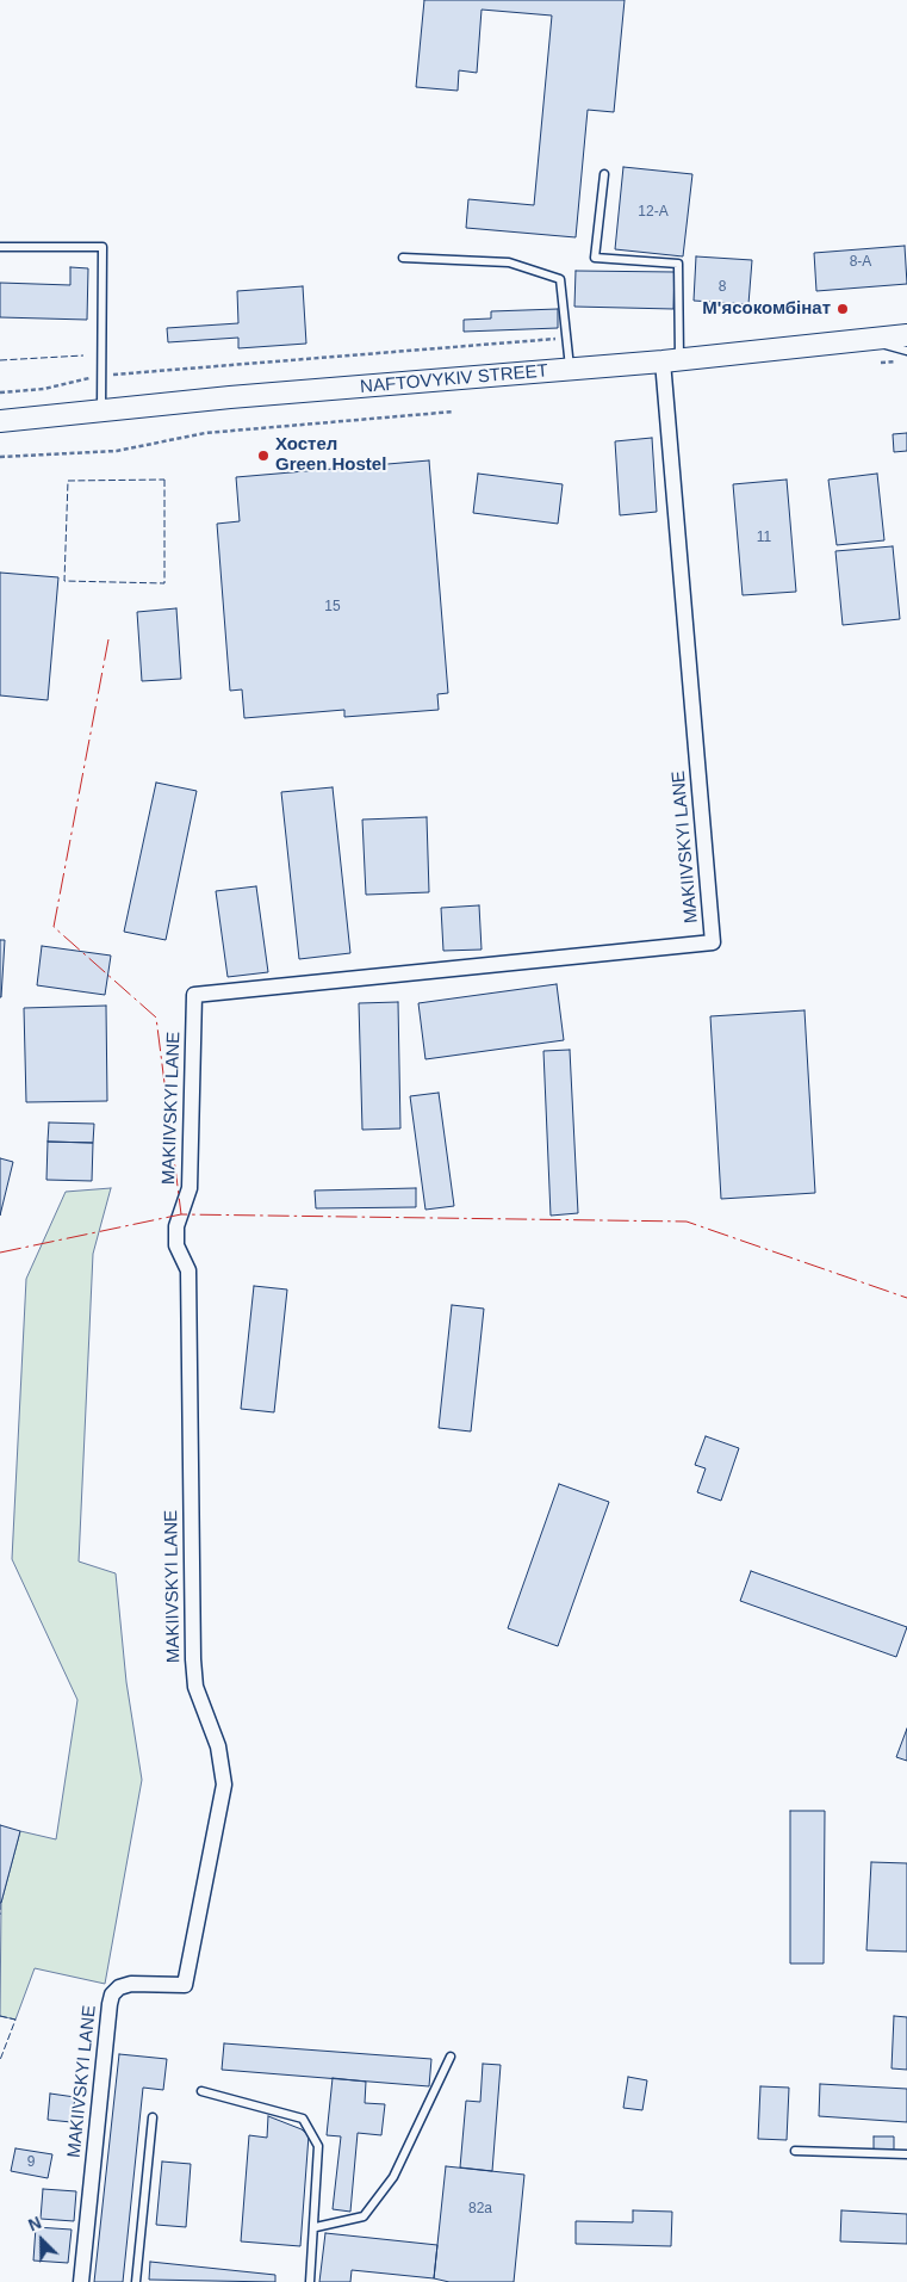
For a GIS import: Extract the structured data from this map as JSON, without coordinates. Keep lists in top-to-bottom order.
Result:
{
  "streets": {
    "street": ["NAFTOVYKIV STREET", "MAKIIVSKYI LANE"]
  },
  "crossings": [
    ["NAFTOVYKIV STREET", "MAKIIVSKYI LANE"]
  ],
  "places": ["М'ясокомбінат", "Хостел Green Hostel"],
  "house_numbers": [
    "12-А",
    "8-А",
    "8",
    "11",
    "15",
    "9",
    "82а"
  ],
  "north": "top left"
}
